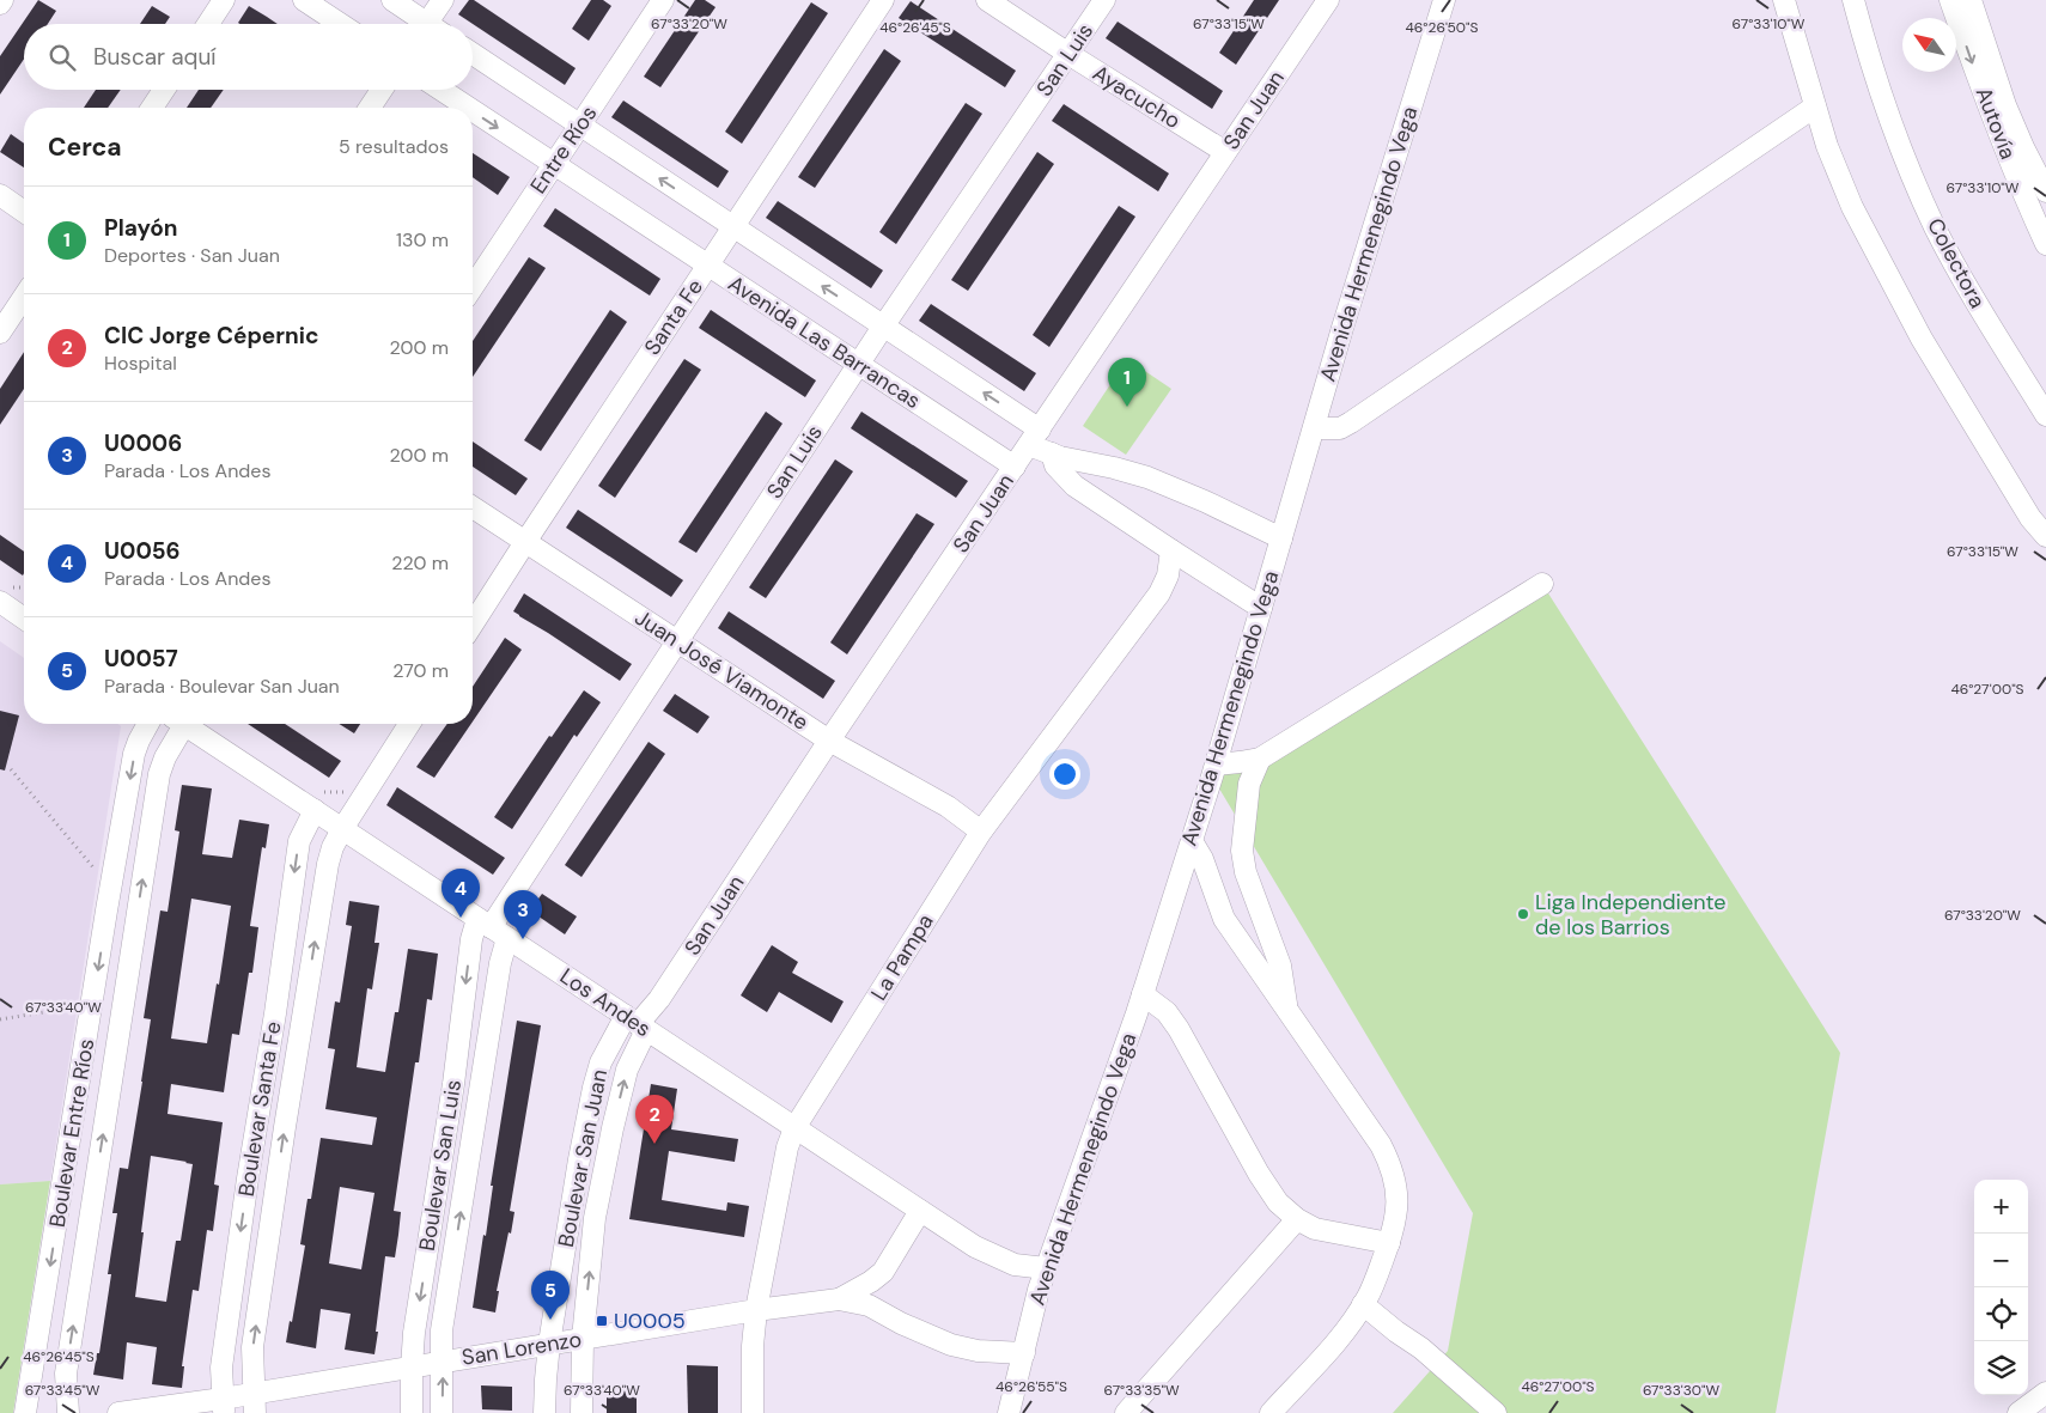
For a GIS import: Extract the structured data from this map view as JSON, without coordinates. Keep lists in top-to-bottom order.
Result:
{
  "streets": {
    "street": [
      "San Luis",
      "Ayacucho",
      "San Juan",
      "Autovía",
      "Entre Ríos",
      "Avenida Hermenegindo Vega",
      "Colectora",
      "Santa Fe",
      "Avenida Las Barrancas",
      "Juan José Viamonte",
      "La Pampa",
      "Los Andes",
      "Boulevar Santa Fe",
      "Boulevar Entre Ríos",
      "Boulevar San Juan",
      "Boulevar San Luis",
      "San Lorenzo"
    ]
  },
  "crossings": [
    ["San Luis", "Ayacucho"],
    ["San Luis", "Avenida Las Barrancas"],
    ["San Luis", "Juan José Viamonte"],
    ["San Luis", "Los Andes"],
    ["San Luis", "Boulevar San Luis"],
    ["Ayacucho", "San Juan"],
    ["San Juan", "Avenida Las Barrancas"],
    ["San Juan", "Juan José Viamonte"],
    ["San Juan", "Los Andes"],
    ["San Juan", "Boulevar San Juan"],
    ["Entre Ríos", "Avenida Las Barrancas"],
    ["Avenida Hermenegindo Vega", "Los Andes"],
    ["Avenida Hermenegindo Vega", "San Lorenzo"],
    ["Santa Fe", "Avenida Las Barrancas"],
    ["Santa Fe", "Juan José Viamonte"],
    ["Juan José Viamonte", "La Pampa"],
    ["La Pampa", "Los Andes"],
    ["La Pampa", "San Lorenzo"],
    ["Los Andes", "Boulevar Santa Fe"],
    ["Los Andes", "Boulevar San Juan"],
    ["Los Andes", "Boulevar San Luis"],
    ["Boulevar Santa Fe", "San Lorenzo"],
    ["Boulevar San Juan", "San Lorenzo"],
    ["Boulevar San Luis", "San Lorenzo"]
  ],
  "places": {
    "other": ["Liga Independiente de los Barrios"],
    "transit": ["U0005"]
  },
  "north": "top left",
  "page": {
    "search": "Buscar aquí",
    "heading": ["Cerca", "5 resultados"],
    "list": [
      {
        "mark": "1",
        "name": "Playón",
        "note": "Deportes · San Juan",
        "value": "130 m"
      },
      {
        "mark": "2",
        "name": "CIC Jorge Cépernic",
        "note": "Hospital",
        "value": "200 m"
      },
      {
        "mark": "3",
        "name": "U0006",
        "note": "Parada · Los Andes",
        "value": "200 m"
      },
      {
        "mark": "4",
        "name": "U0056",
        "note": "Parada · Los Andes",
        "value": "220 m"
      },
      {
        "mark": "5",
        "name": "U0057",
        "note": "Parada · Boulevar San Juan",
        "value": "270 m"
      }
    ],
    "pins": [
      "1",
      "4",
      "3",
      "2",
      "5"
    ],
    "map_buttons": ["+", "−"]
  },
  "coordinates": [
    "67°33'15\"W",
    "67°33'10\"W",
    "67°33'20\"W",
    "46°26'45\"S",
    "46°26'50\"S",
    "46°27'00\"S",
    "67°33'40\"W",
    "46°26'55\"S",
    "67°33'45\"W",
    "67°33'35\"W",
    "67°33'30\"W"
  ]
}
